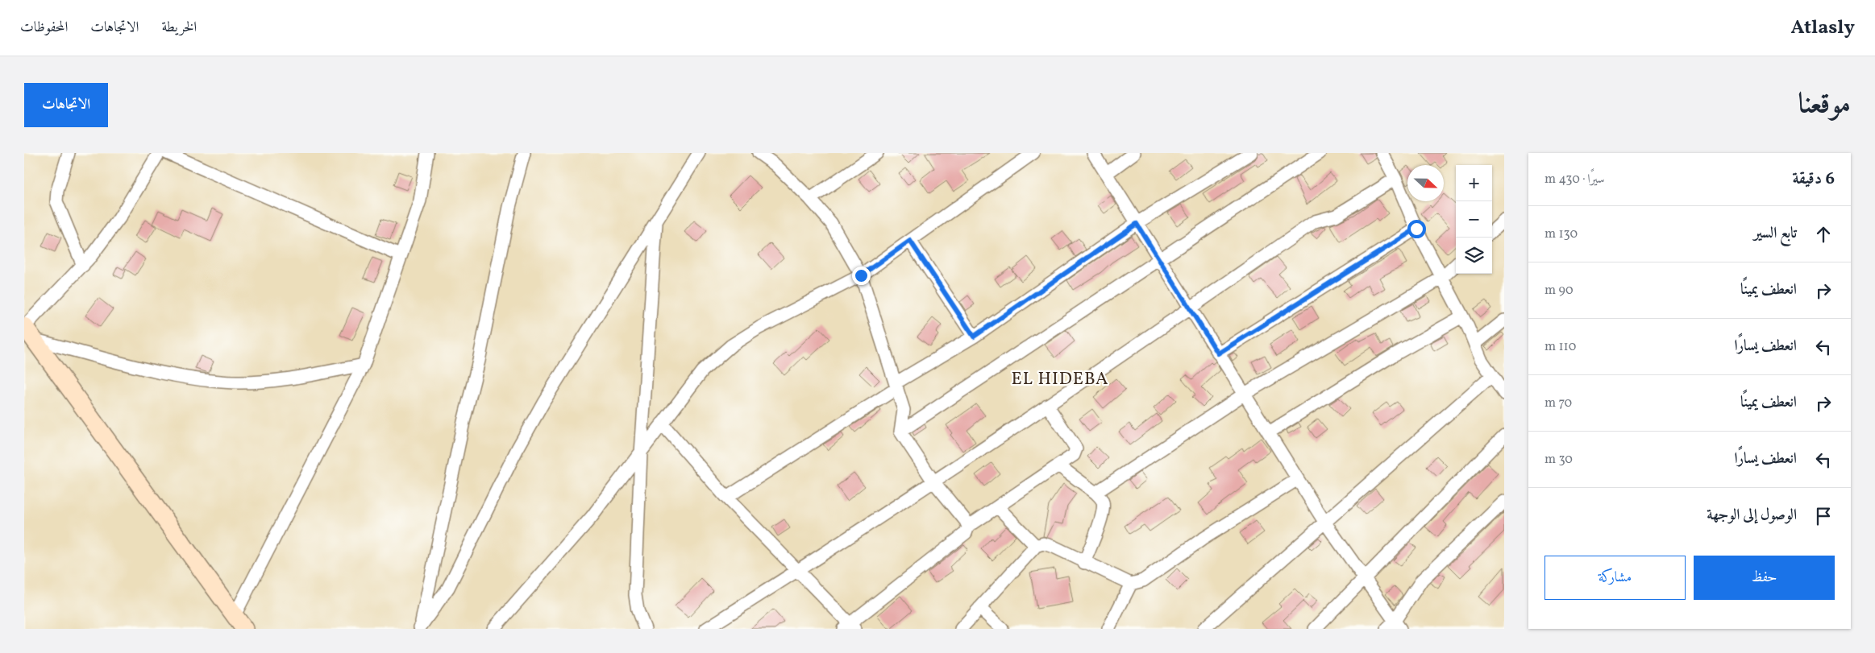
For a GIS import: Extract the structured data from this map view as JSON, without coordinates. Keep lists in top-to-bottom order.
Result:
{
  "districts": ["EL HIDEBA"],
  "north": "right",
  "page": {
    "header": "Atlasly",
    "nav": ["الخريطة", "الاتجاهات", "المحفوظات"],
    "title": "موقعنا",
    "buttons": [
      "الاتجاهات",
      ["حفظ", "مشاركة"]
    ],
    "heading": ["6 دقيقة", "سيرًا · 430 m"],
    "map_buttons": ["+", "−"],
    "list": [
      ["تابع السير", "130 m"],
      ["انعطف يمينًا", "90 m"],
      ["انعطف يسارًا", "110 m"],
      ["انعطف يمينًا", "70 m"],
      ["انعطف يسارًا", "30 m"],
      "الوصول إلى الوجهة"
    ]
  }
}
